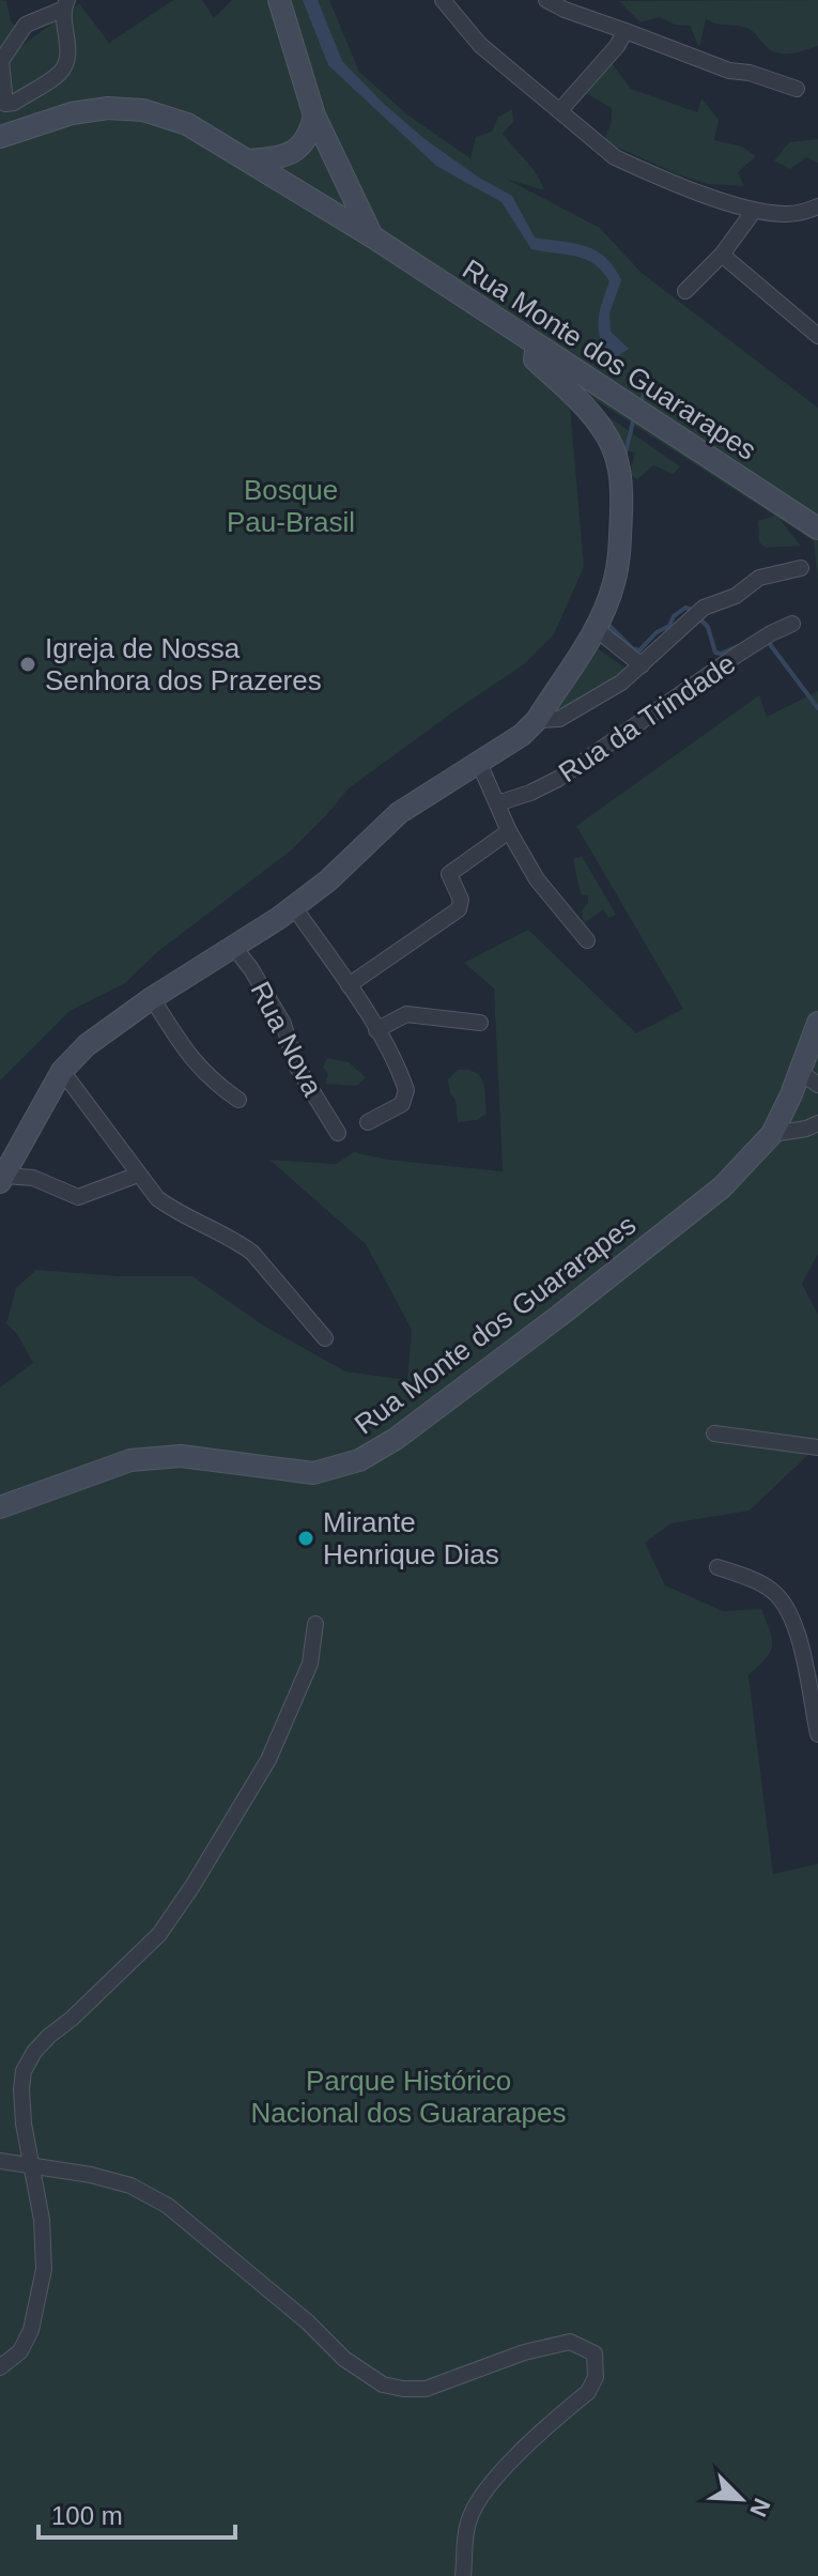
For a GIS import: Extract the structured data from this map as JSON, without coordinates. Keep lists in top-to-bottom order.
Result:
{
  "streets": {
    "main road": ["Rua Monte dos Guararapes"],
    "street": ["Rua da Trindade", "Rua Nova"]
  },
  "parks": ["Bosque Pau-Brasil", "Parque Histórico Nacional dos Guararapes"],
  "places": ["Igreja de Nossa Senhora dos Prazeres", "Mirante Henrique Dias"],
  "scale_bar": "100 m",
  "north": "bottom right"
}
